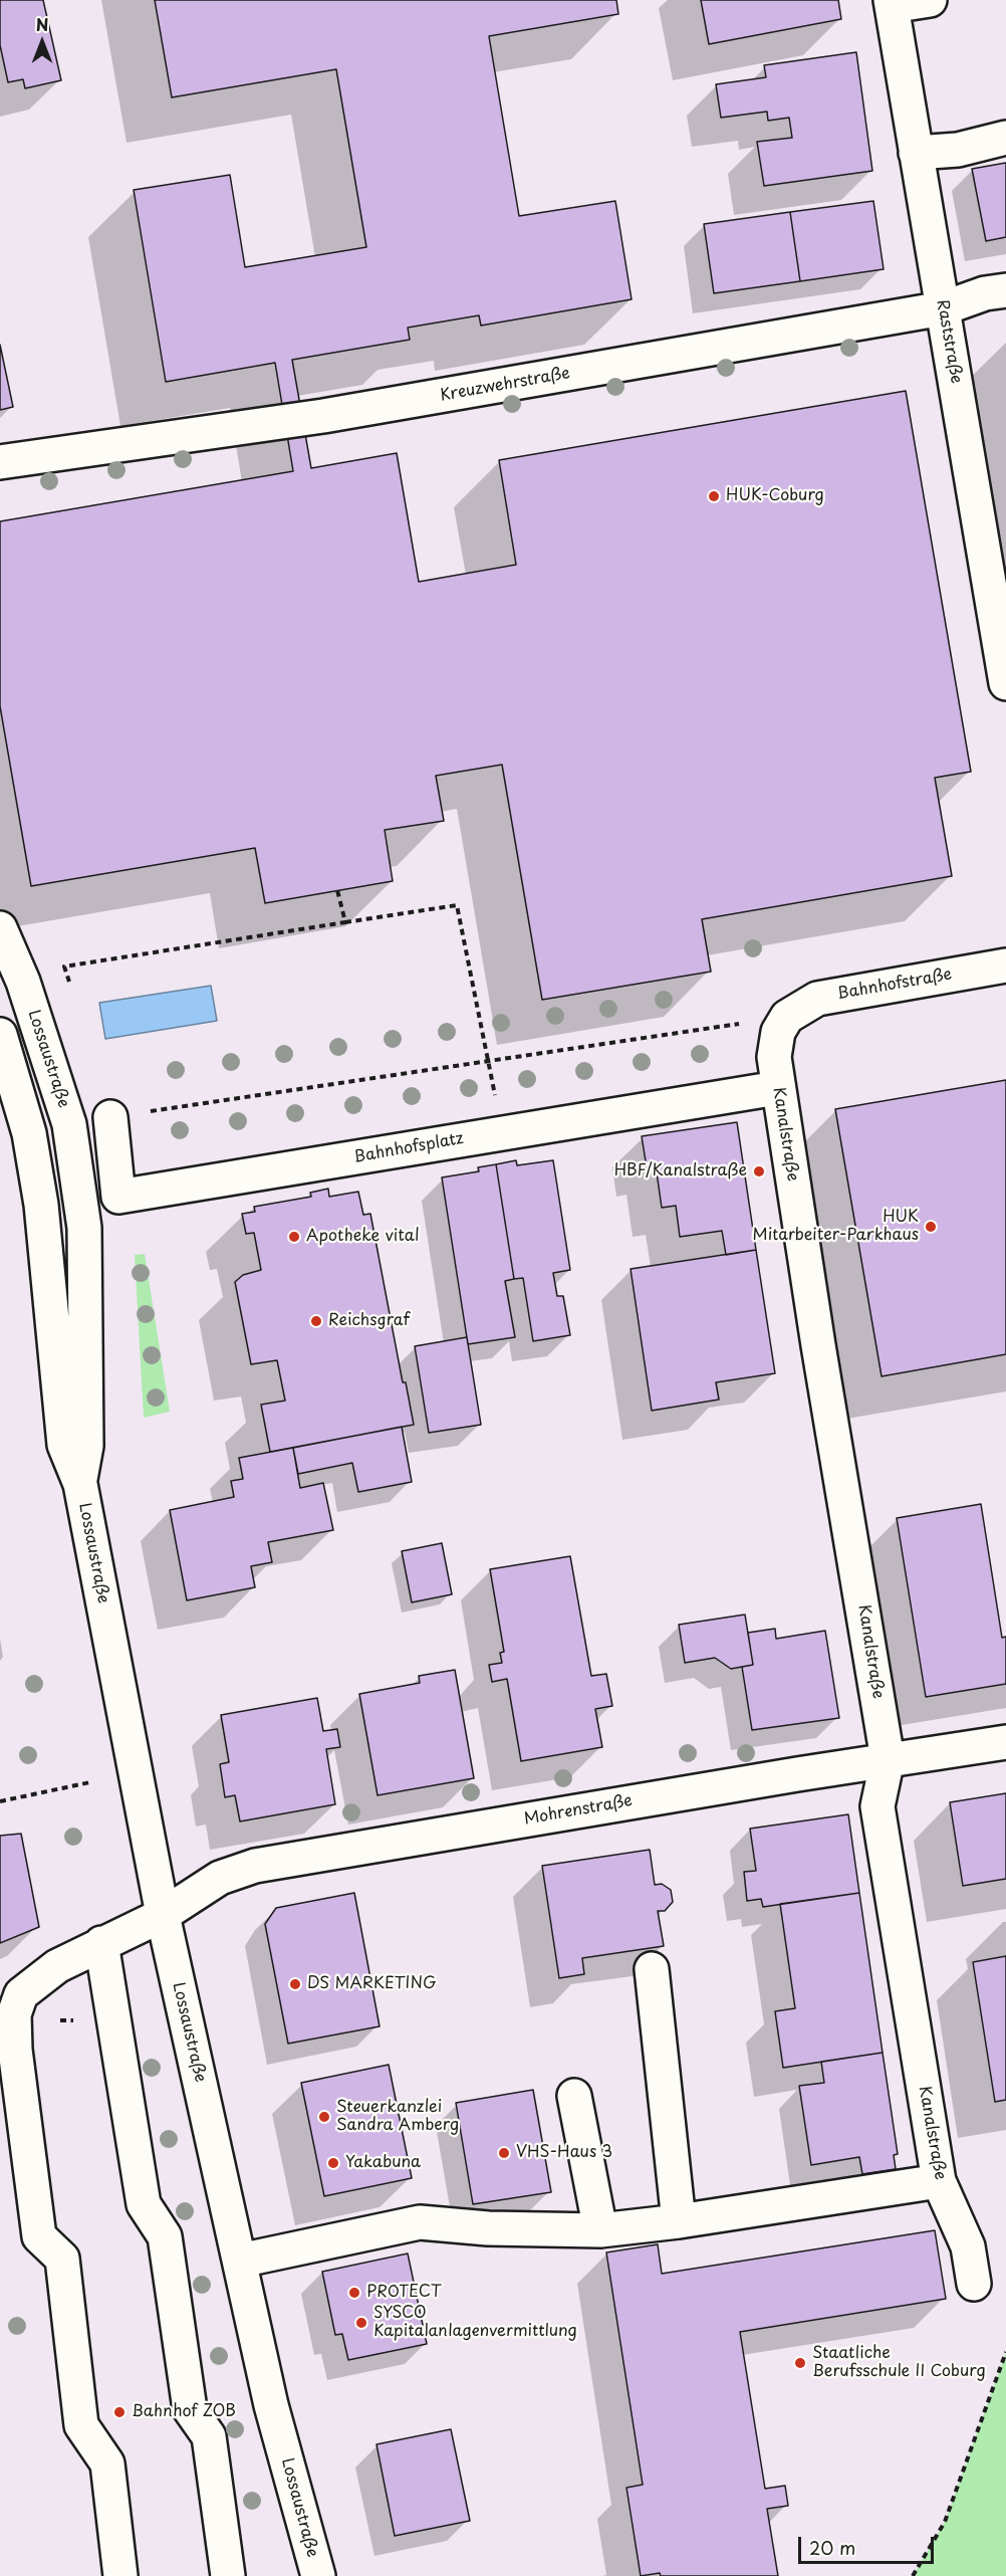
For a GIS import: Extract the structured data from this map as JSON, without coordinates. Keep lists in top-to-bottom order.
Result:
{
  "streets": {
    "street": [
      "Raststraße",
      "Kreuzwehrstraße",
      "Bahnhofstraße",
      "Lossaustraße",
      "Kanalstraße",
      "Bahnhofsplatz",
      "Mohrenstraße"
    ]
  },
  "crossings": [
    ["Raststraße", "Kreuzwehrstraße"],
    ["Bahnhofstraße", "Kanalstraße"],
    ["Lossaustraße", "Mohrenstraße"],
    ["Kanalstraße", "Bahnhofsplatz"],
    ["Kanalstraße", "Mohrenstraße"]
  ],
  "places": [
    "HUK-Coburg",
    "HBF/Kanalstraße",
    "HUK Mitarbeiter-Parkhaus",
    "Apotheke vital",
    "Reichsgraf",
    "DS MARKETING",
    "Steuerkanzlei Sandra Amberg",
    "VHS-Haus 3",
    "Yakabuna",
    "PROTECT",
    "SYSCO Kapitalanlagenvermittlung",
    "Staatliche Berufsschule II Coburg",
    "Bahnhof ZOB"
  ],
  "scale_bar": "20 m",
  "north": "top"
}
